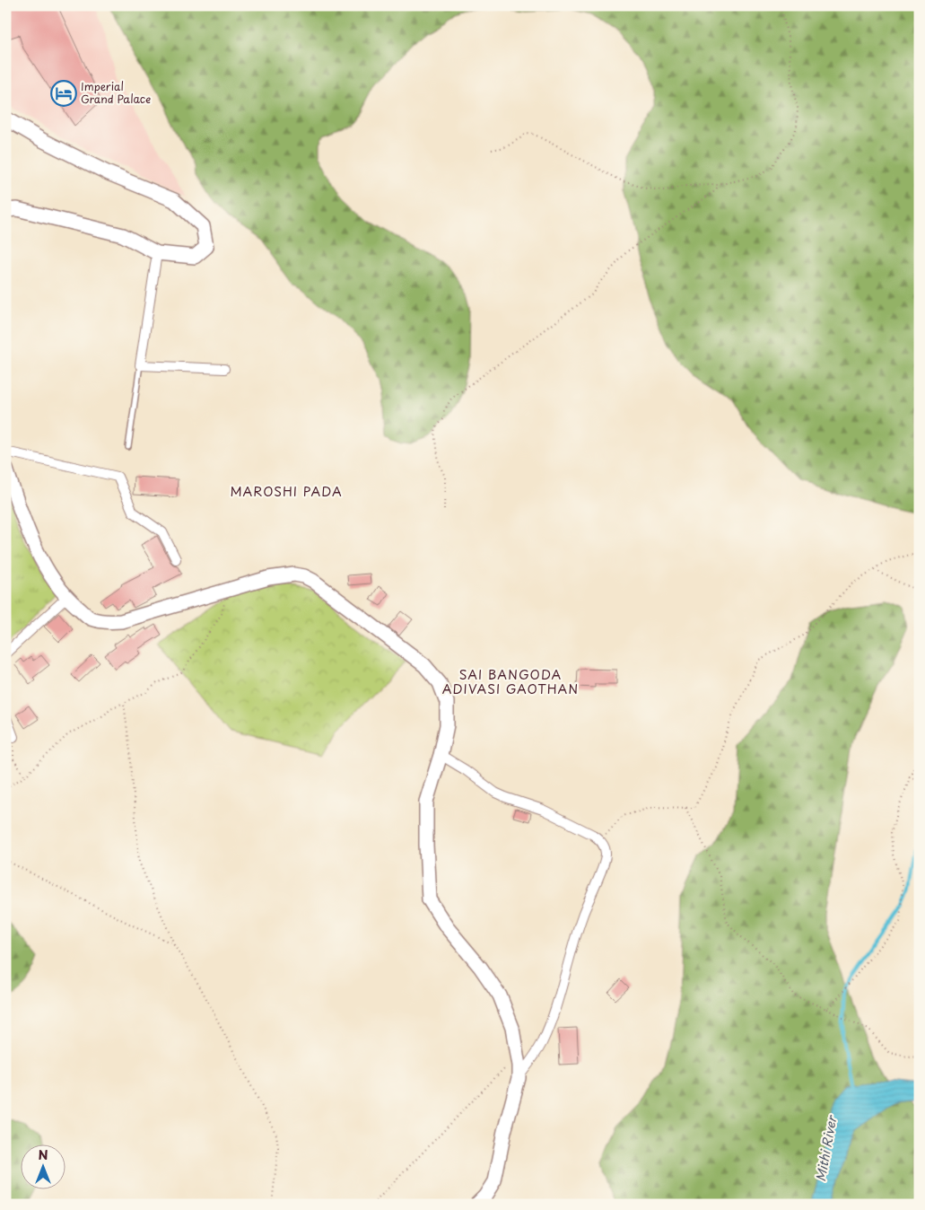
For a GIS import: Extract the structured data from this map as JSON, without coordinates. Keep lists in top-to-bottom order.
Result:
{
  "districts": ["MAROSHI PADA", "SAI BANGODA ADIVASI GAOTHAN"],
  "water": ["Mithi River"],
  "places": {
    "hotel": ["Imperial Grand Palace"]
  },
  "north": "top"
}
